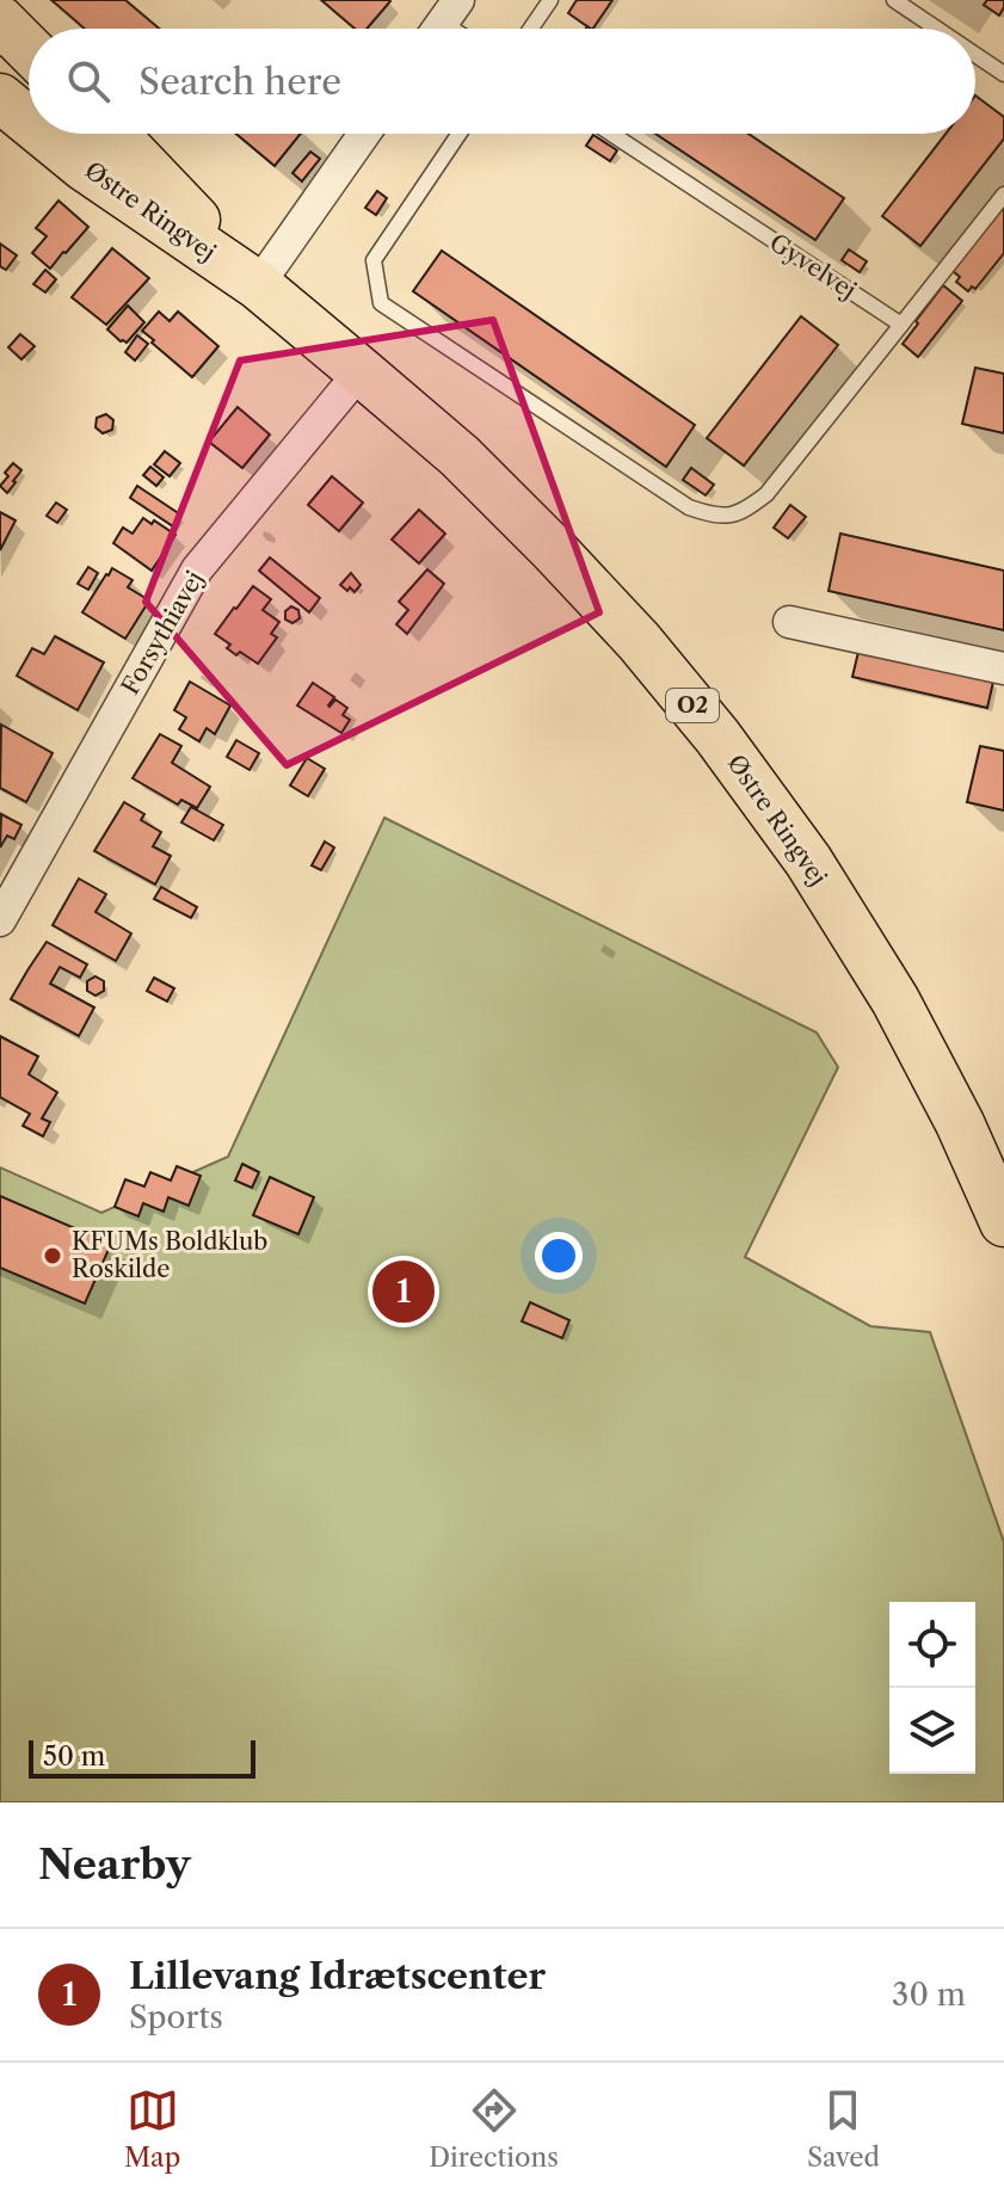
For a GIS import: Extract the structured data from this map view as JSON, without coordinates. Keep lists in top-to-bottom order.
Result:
{
  "streets": {
    "main road": ["Østre Ringvej", "O2"],
    "street": ["Forsythiavej"],
    "lane": ["Gyvelvej"]
  },
  "crossings": [
    ["Østre Ringvej", "Forsythiavej"]
  ],
  "places": ["KFUMs Boldklub Roskilde"],
  "scale_bar": "50 m",
  "page": {
    "search": "Search here",
    "pins": "1",
    "scale": "50 m",
    "heading": "Nearby",
    "list": [
      {
        "mark": "1",
        "name": "Lillevang Idrætscenter",
        "note": "Sports",
        "value": "30 m"
      }
    ],
    "nav": ["Map", "Directions", "Saved"]
  }
}
